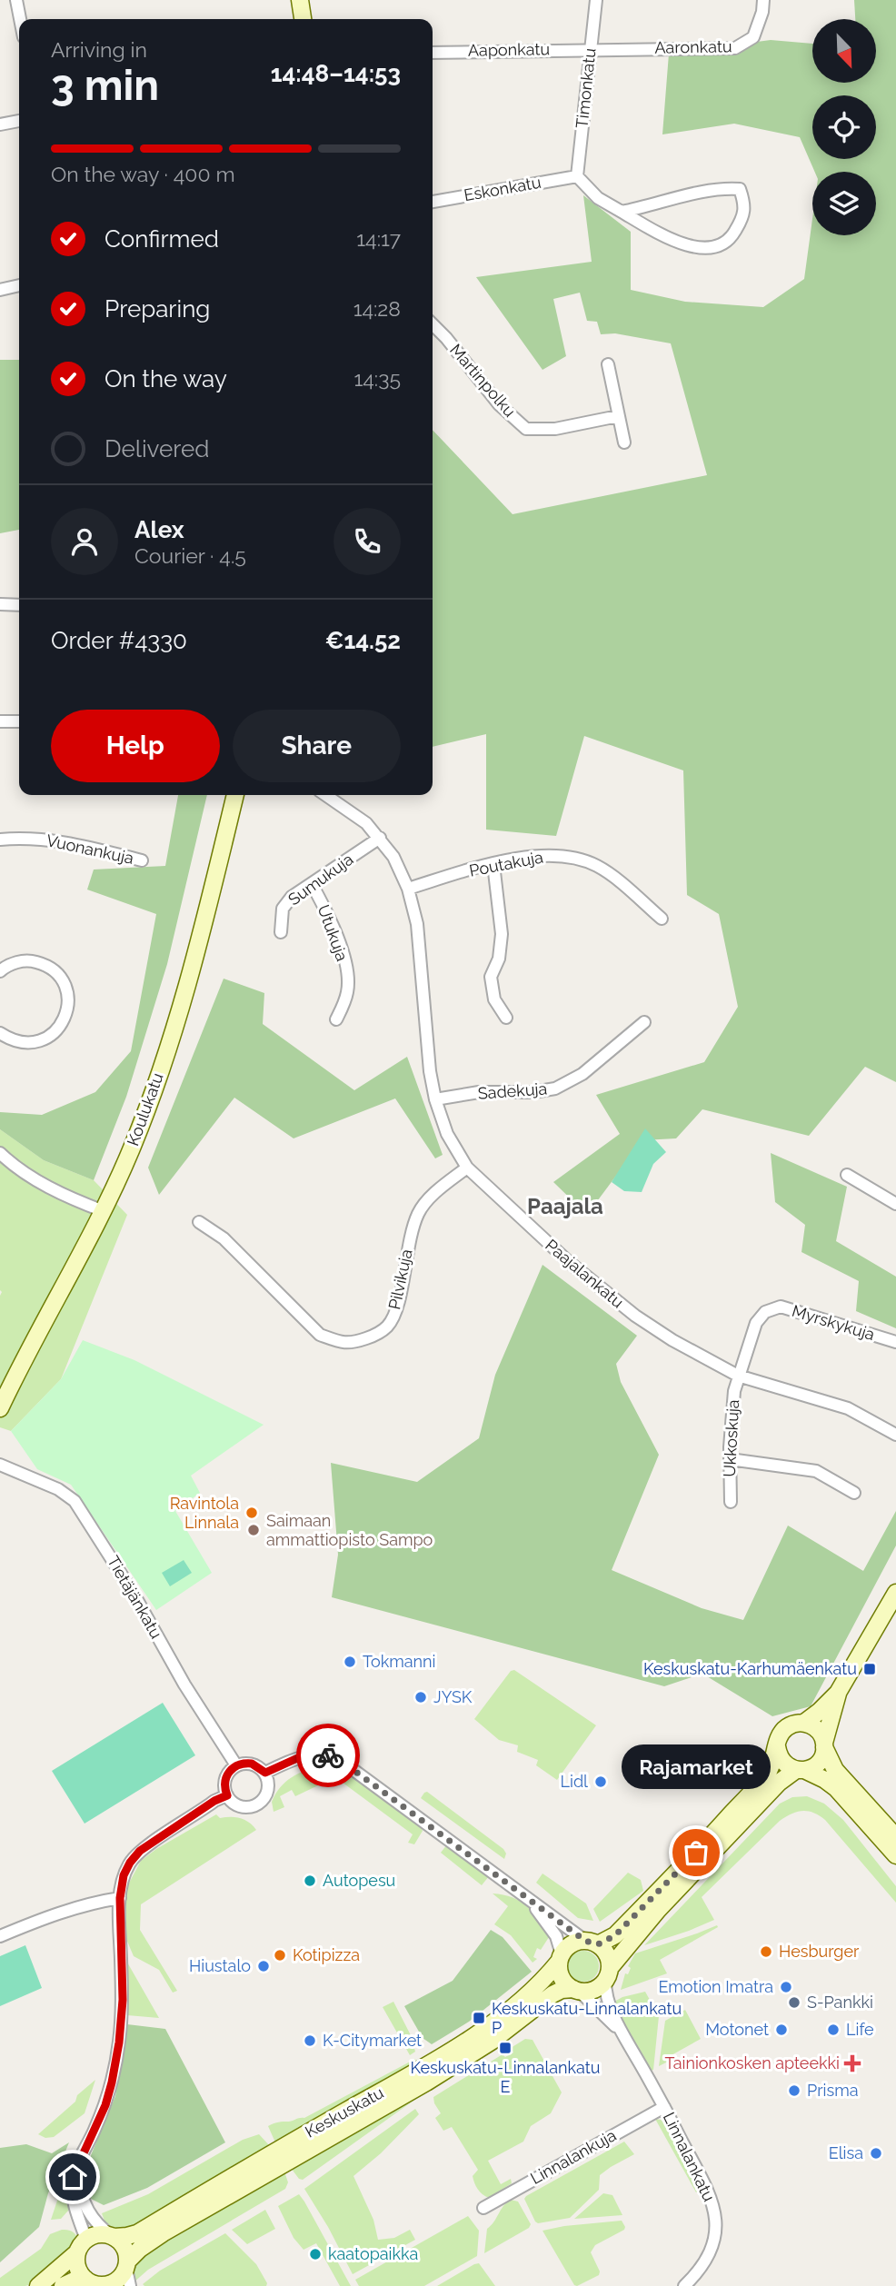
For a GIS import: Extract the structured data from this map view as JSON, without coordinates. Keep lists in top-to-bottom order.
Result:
{
  "streets": {
    "main road": ["Koulukatu", "Keskuskatu"],
    "street": [
      "Aaronkatu",
      "Aaponkatu",
      "Timonkatu",
      "Eskonkatu",
      "Martinpolku",
      "Vuonankuja",
      "Poutakuja",
      "Sumukuja",
      "Utukuja",
      "Sadekuja",
      "Paajalankatu",
      "Pilvikuja",
      "Myrskykuja",
      "Ukkoskuja",
      "Tietäjänkatu",
      "Linnalankuja",
      "Linnalankatu"
    ]
  },
  "crossings": [
    ["Aaronkatu", "Aaponkatu"],
    ["Aaronkatu", "Timonkatu"],
    ["Aaponkatu", "Timonkatu"],
    ["Timonkatu", "Eskonkatu"],
    ["Poutakuja", "Paajalankatu"],
    ["Sumukuja", "Utukuja"],
    ["Sumukuja", "Paajalankatu"],
    ["Sadekuja", "Paajalankatu"],
    ["Paajalankatu", "Pilvikuja"],
    ["Paajalankatu", "Myrskykuja"],
    ["Paajalankatu", "Ukkoskuja"],
    ["Myrskykuja", "Ukkoskuja"],
    ["Keskuskatu", "Linnalankatu"],
    ["Linnalankuja", "Linnalankatu"]
  ],
  "districts": ["Paajala"],
  "places": {
    "other": [
      "Ravintola Linnala",
      "Saimaan ammattiopisto Sampo",
      "Tokmanni",
      "JYSK",
      "Lidl",
      "Rajamarket",
      "Autopesu",
      "Hesburger",
      "Kotipizza",
      "Hiustalo",
      "Emotion Imatra",
      "S-Pankki",
      "Motonet",
      "Life",
      "K-Citymarket",
      "Prisma",
      "Elisa",
      "kaatopaikka"
    ],
    "transit": ["Keskuskatu-Karhumäenkatu", "Keskuskatu-Linnalankatu P", "Keskuskatu-Linnalankatu E"],
    "health": ["Tainionkosken apteekki"]
  },
  "north": "bottom right",
  "page": {
    "heading": ["3 min", "Arriving in", "14:48–14:53"],
    "panel": [
      "Alex",
      "Courier · 4.5",
      "Order #4330",
      "€14.52"
    ],
    "bar": "On the way · 400 m",
    "list": [
      ["Confirmed", "14:17"],
      ["Preparing", "14:28"],
      ["On the way", "14:35"],
      "Delivered"
    ],
    "buttons": ["Help", "Share"],
    "bubble": "Rajamarket"
  }
}
